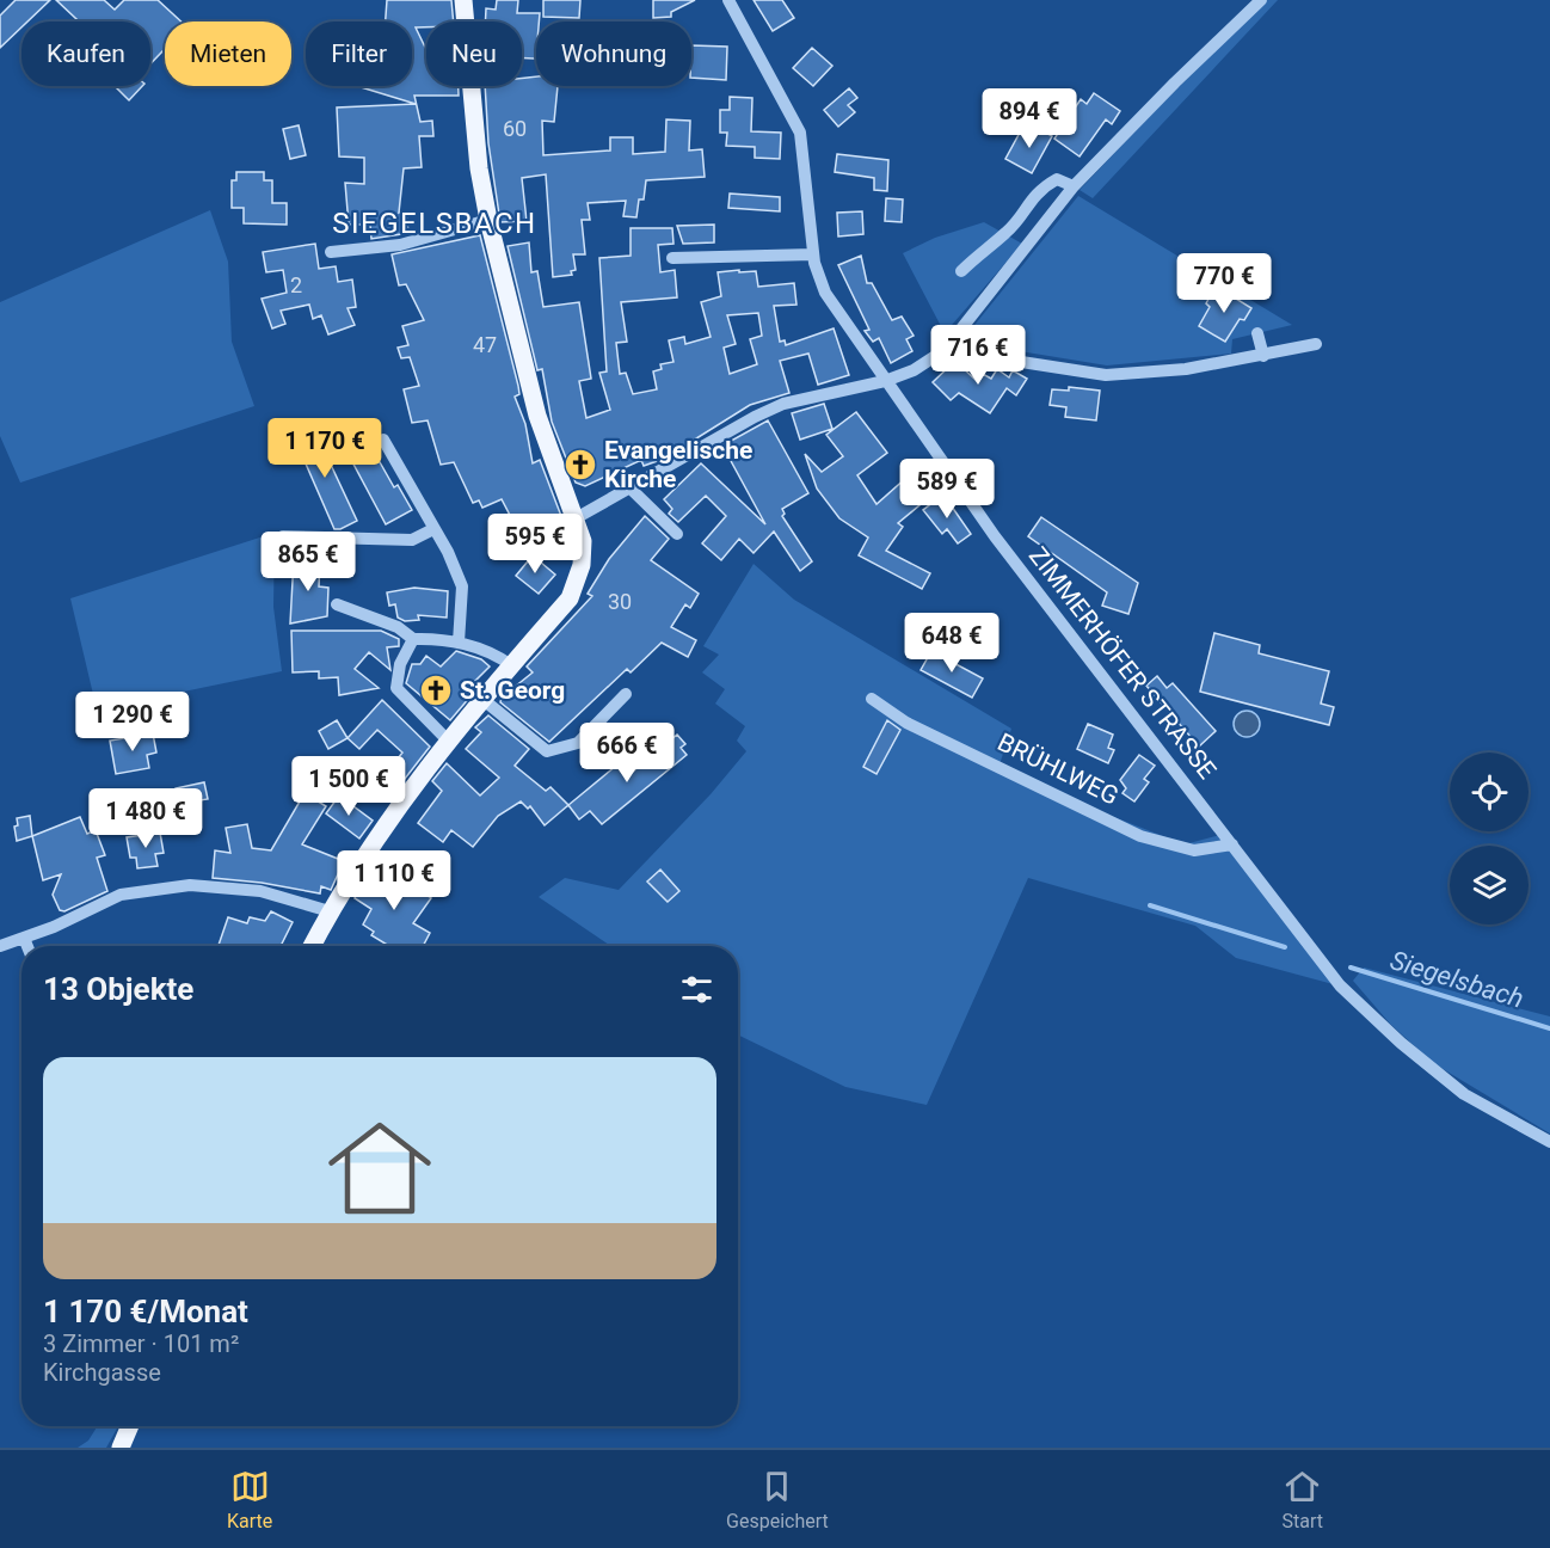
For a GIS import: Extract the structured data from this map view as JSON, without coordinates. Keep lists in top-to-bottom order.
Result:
{
  "streets": {
    "street": ["ZIMMERHÖFER STRASSE", "BRÜHLWEG"]
  },
  "crossings": [
    ["ZIMMERHÖFER STRASSE", "BRÜHLWEG"]
  ],
  "districts": ["SIEGELSBACH"],
  "water": ["Siegelsbach"],
  "places": {
    "church": ["Evangelische Kirche", "St. Georg"]
  },
  "house_numbers": [
    "60",
    "2",
    "47",
    "30"
  ],
  "page": {
    "chip": [
      "Kaufen",
      "Mieten",
      "Filter",
      "Neu",
      "Wohnung"
    ],
    "price": [
      "894 €",
      "770 €",
      "716 €",
      "1 170 €",
      "589 €",
      "595 €",
      "865 €",
      "648 €",
      "1 290 €",
      "666 €",
      "1 500 €",
      "1 480 €",
      "1 110 €"
    ],
    "heading": "13 Objekte",
    "list": [
      {
        "name": "1 170 €/Monat",
        "note": "3 Zimmer · 101 m² · Kirchgasse"
      }
    ],
    "tabs": ["Karte", "Gespeichert", "Start"]
  }
}
